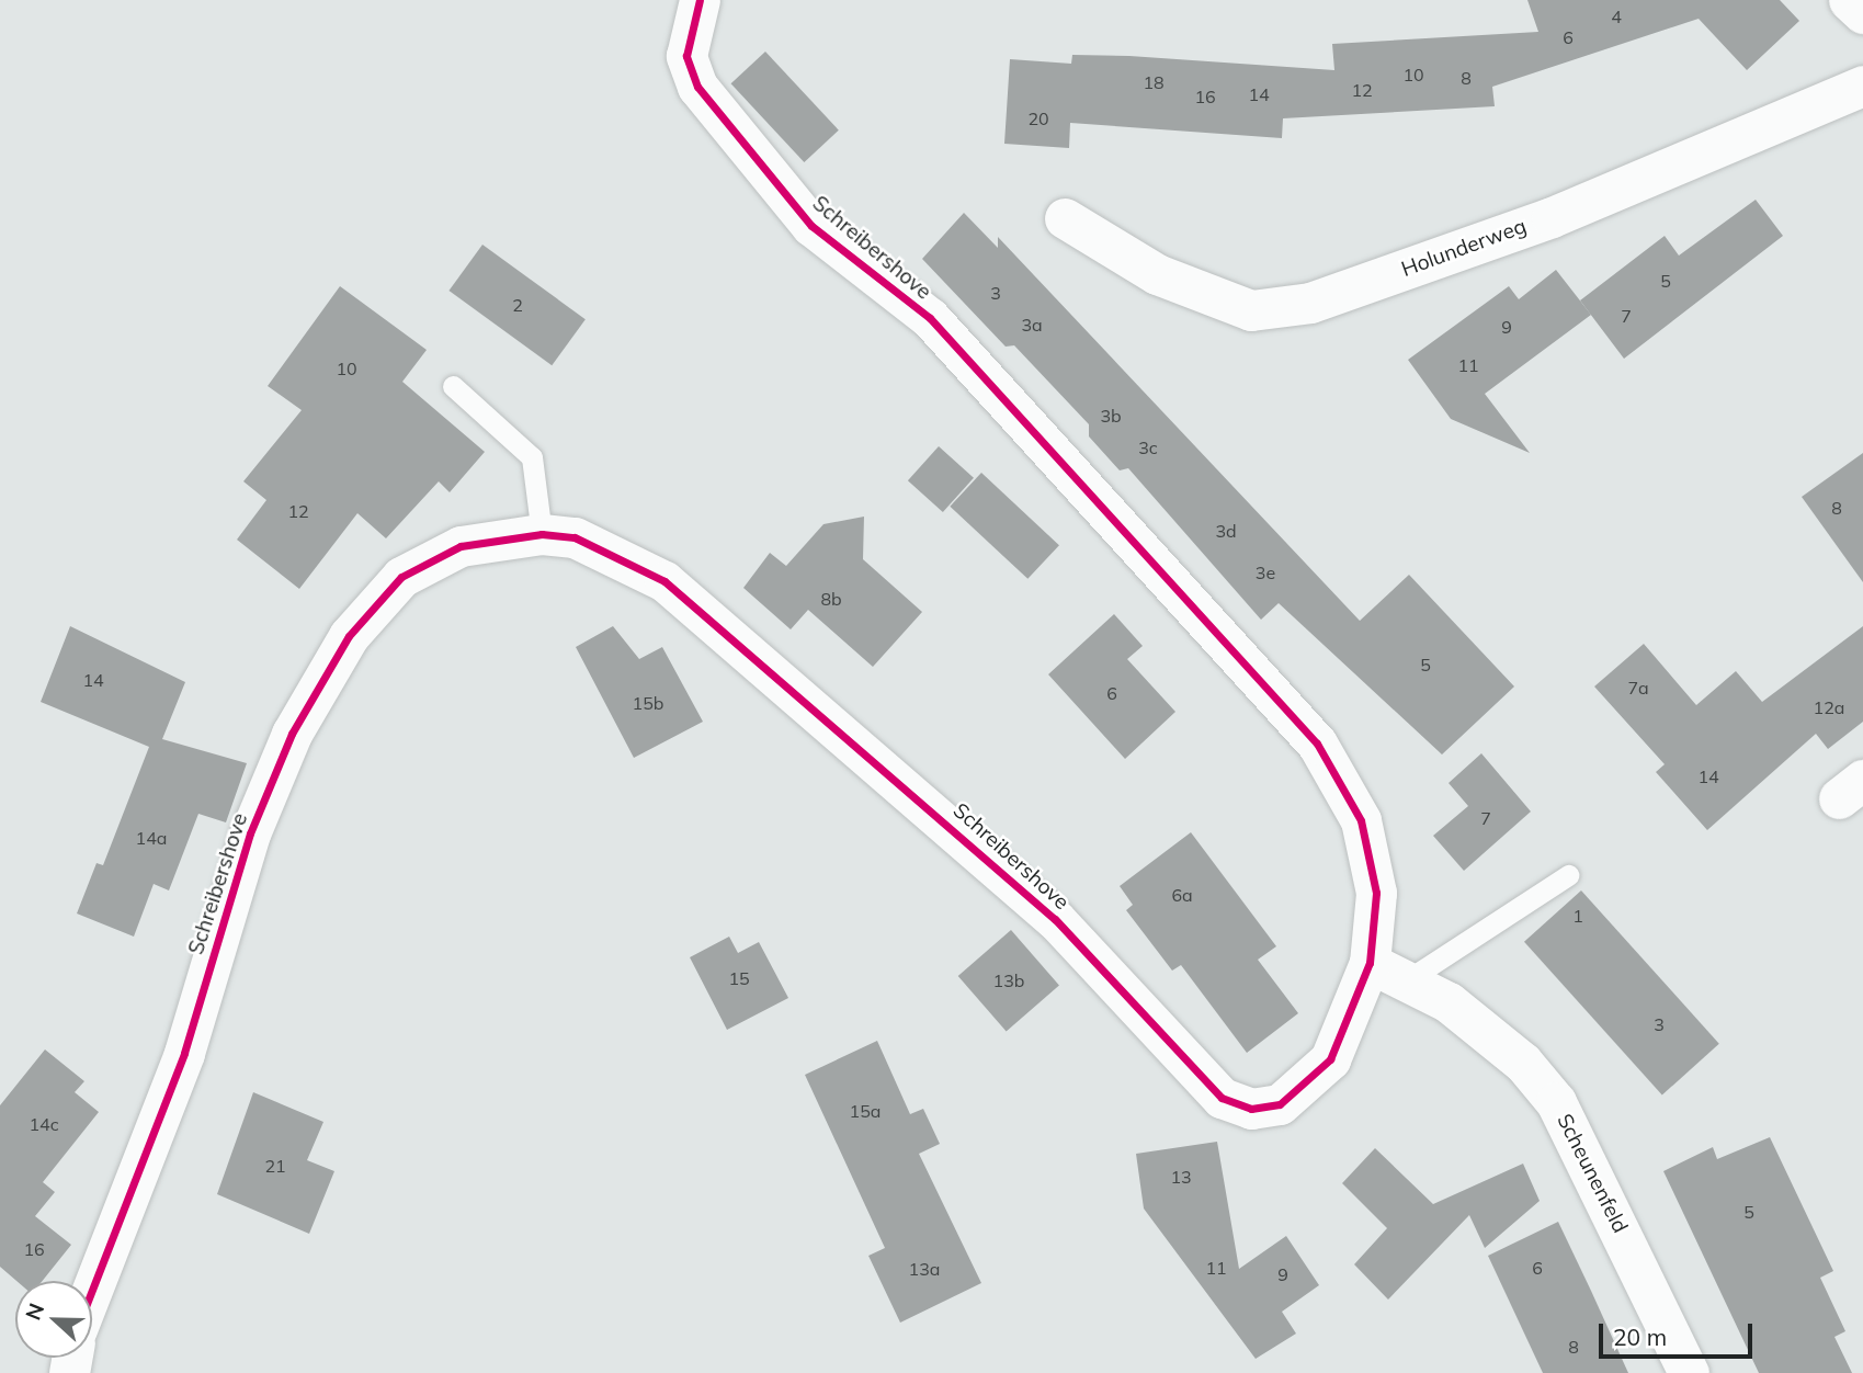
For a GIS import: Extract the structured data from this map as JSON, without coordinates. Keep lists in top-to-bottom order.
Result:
{
  "streets": {
    "street": ["Schreibershove", "Holunderweg", "Scheunenfeld"]
  },
  "crossings": [
    ["Schreibershove", "Scheunenfeld"]
  ],
  "house_numbers": [
    "4",
    "6",
    "10",
    "8",
    "18",
    "12",
    "14",
    "16",
    "20",
    "5",
    "3",
    "2",
    "7",
    "3a",
    "9",
    "11",
    "10",
    "3b",
    "3c",
    "8",
    "12",
    "3d",
    "3e",
    "8b",
    "5",
    "14",
    "7a",
    "6",
    "15b",
    "12a",
    "14",
    "7",
    "14a",
    "6a",
    "1",
    "15",
    "13b",
    "3",
    "15a",
    "14c",
    "21",
    "13",
    "5",
    "16",
    "11",
    "6",
    "13a",
    "9",
    "8"
  ],
  "scale_bar": "20 m",
  "north": "left"
}
